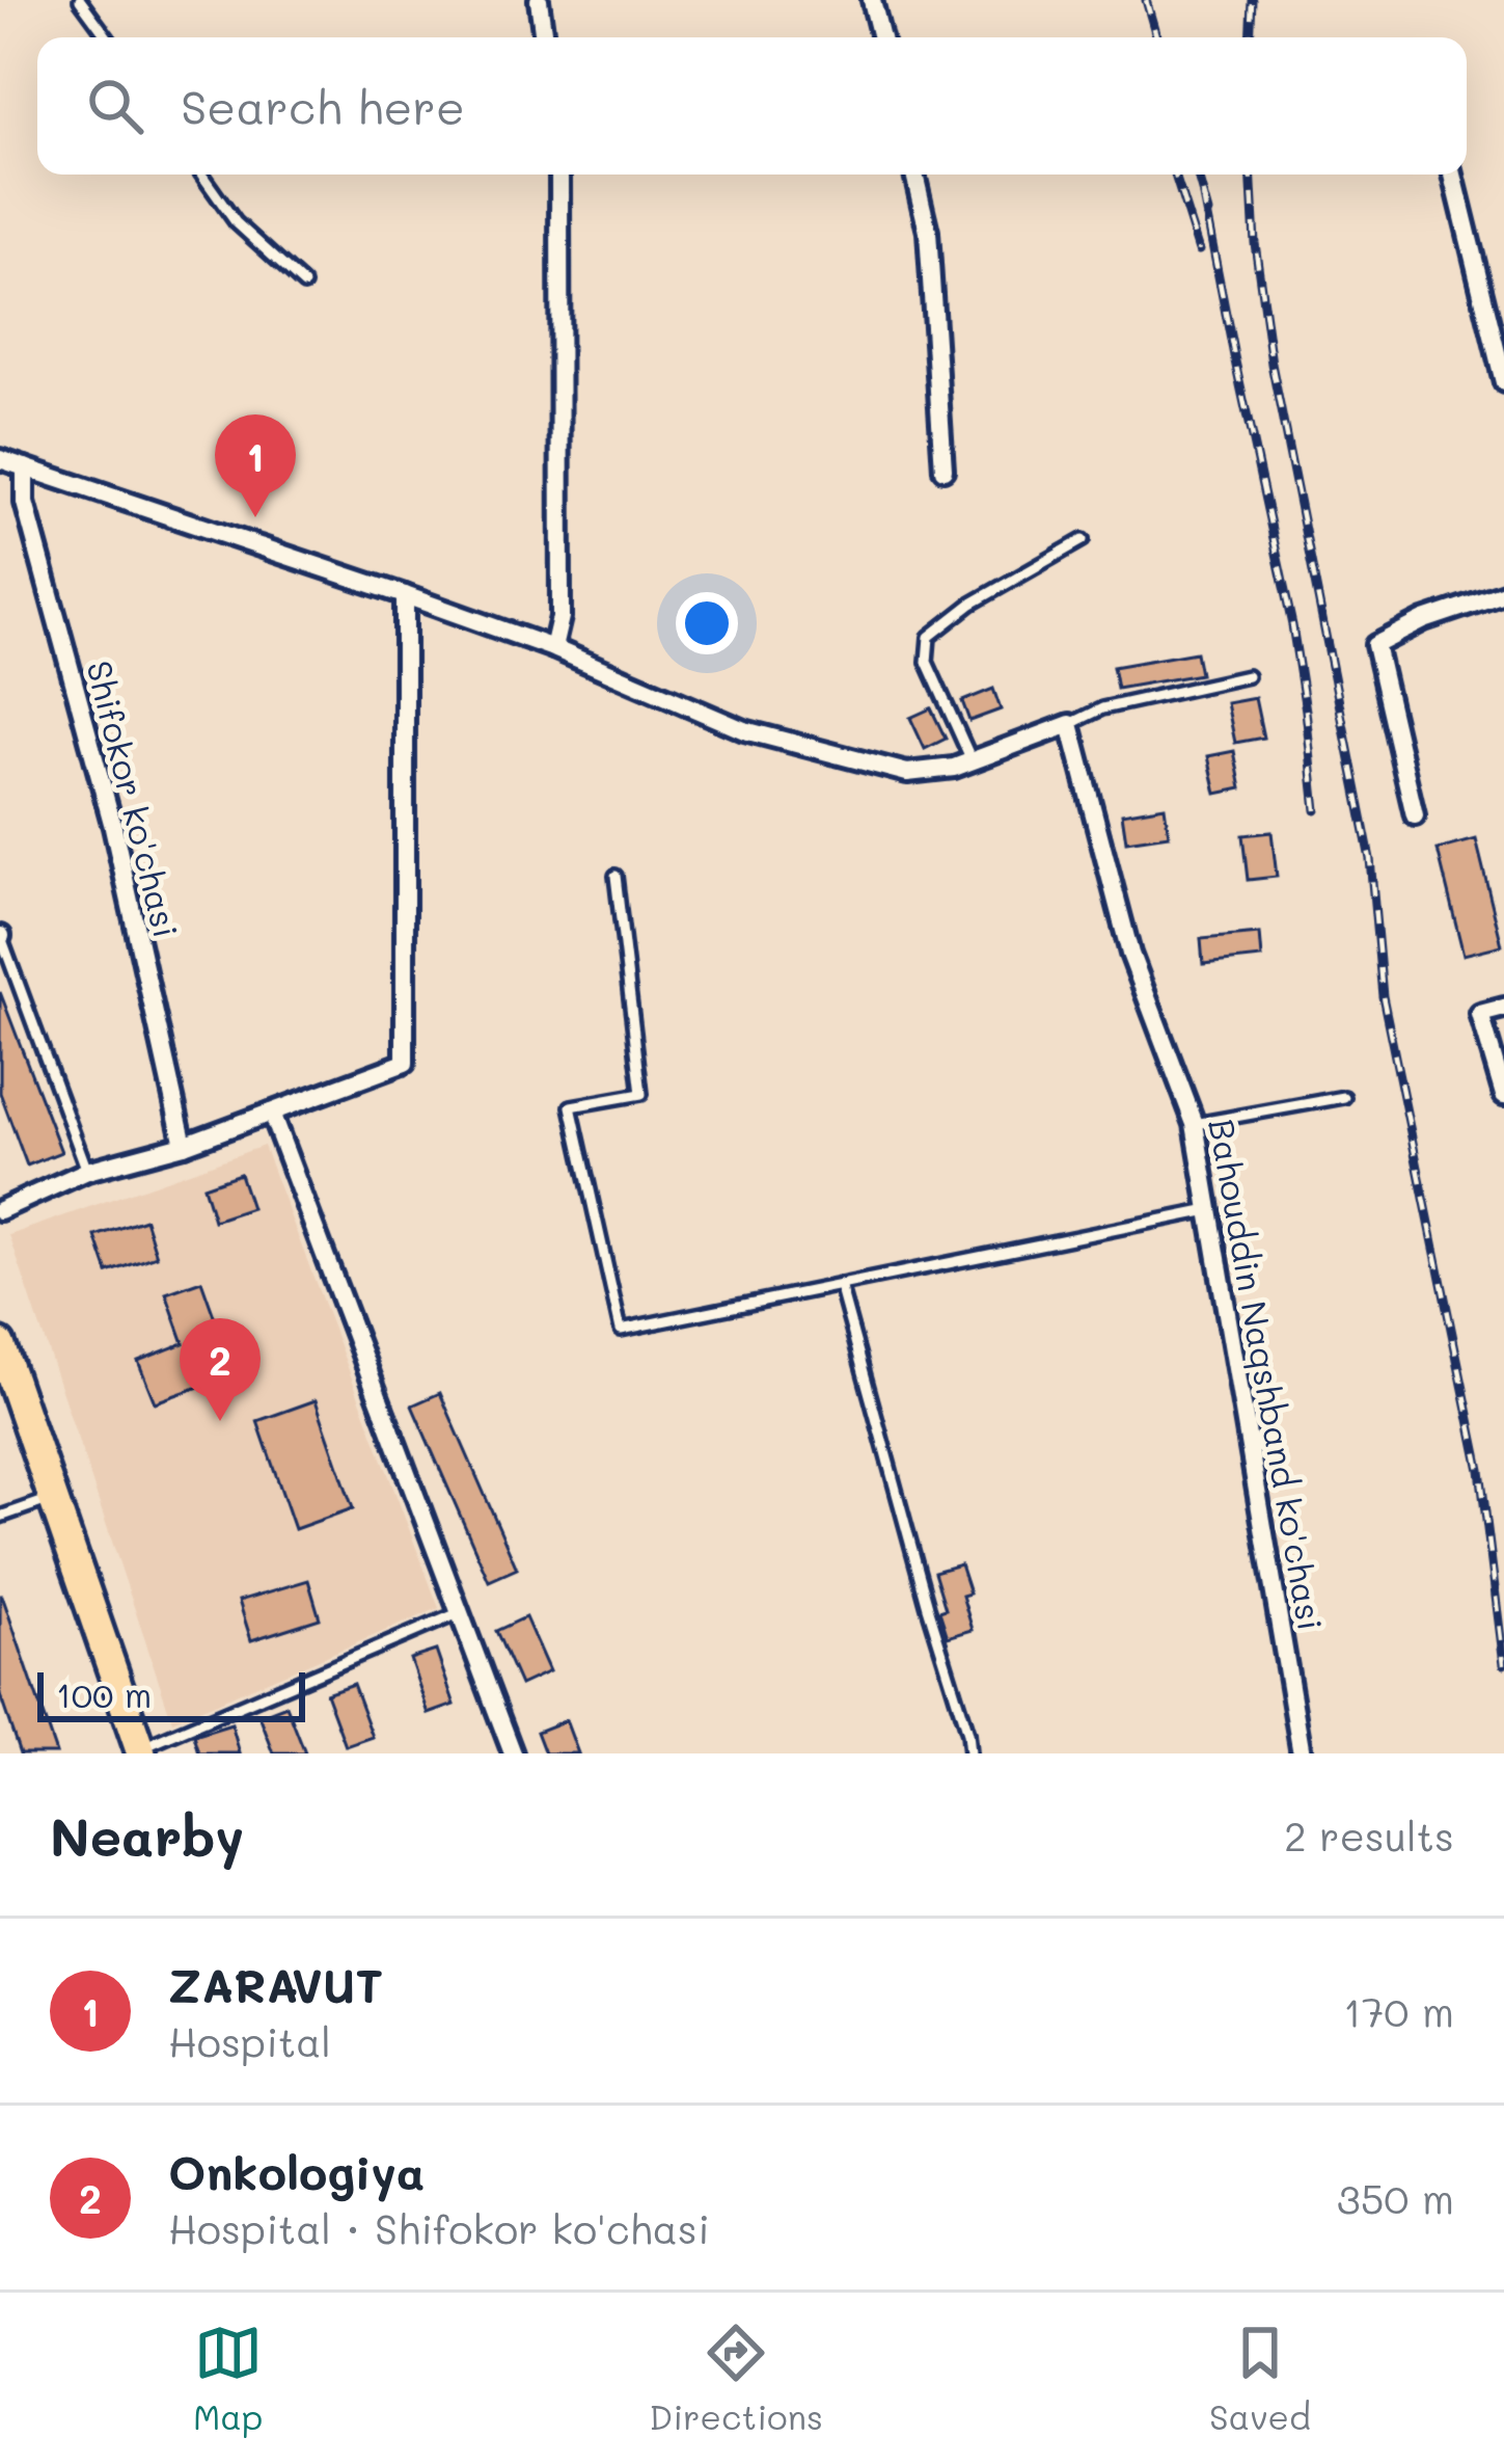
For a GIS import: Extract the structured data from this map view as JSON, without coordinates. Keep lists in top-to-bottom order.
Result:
{
  "streets": {
    "street": ["Shifokor ko'chasi", "Bahouddin Naqshband ko'chasi"]
  },
  "scale_bar": "100 m",
  "page": {
    "search": "Search here",
    "pins": ["1", "2"],
    "scale": "100 m",
    "heading": ["Nearby", "2 results"],
    "list": [
      {
        "mark": "1",
        "name": "ZARAVUT",
        "note": "Hospital",
        "value": "170 m"
      },
      {
        "mark": "2",
        "name": "Onkologiya",
        "note": "Hospital · Shifokor ko'chasi",
        "value": "350 m"
      }
    ],
    "nav": ["Map", "Directions", "Saved"]
  }
}
